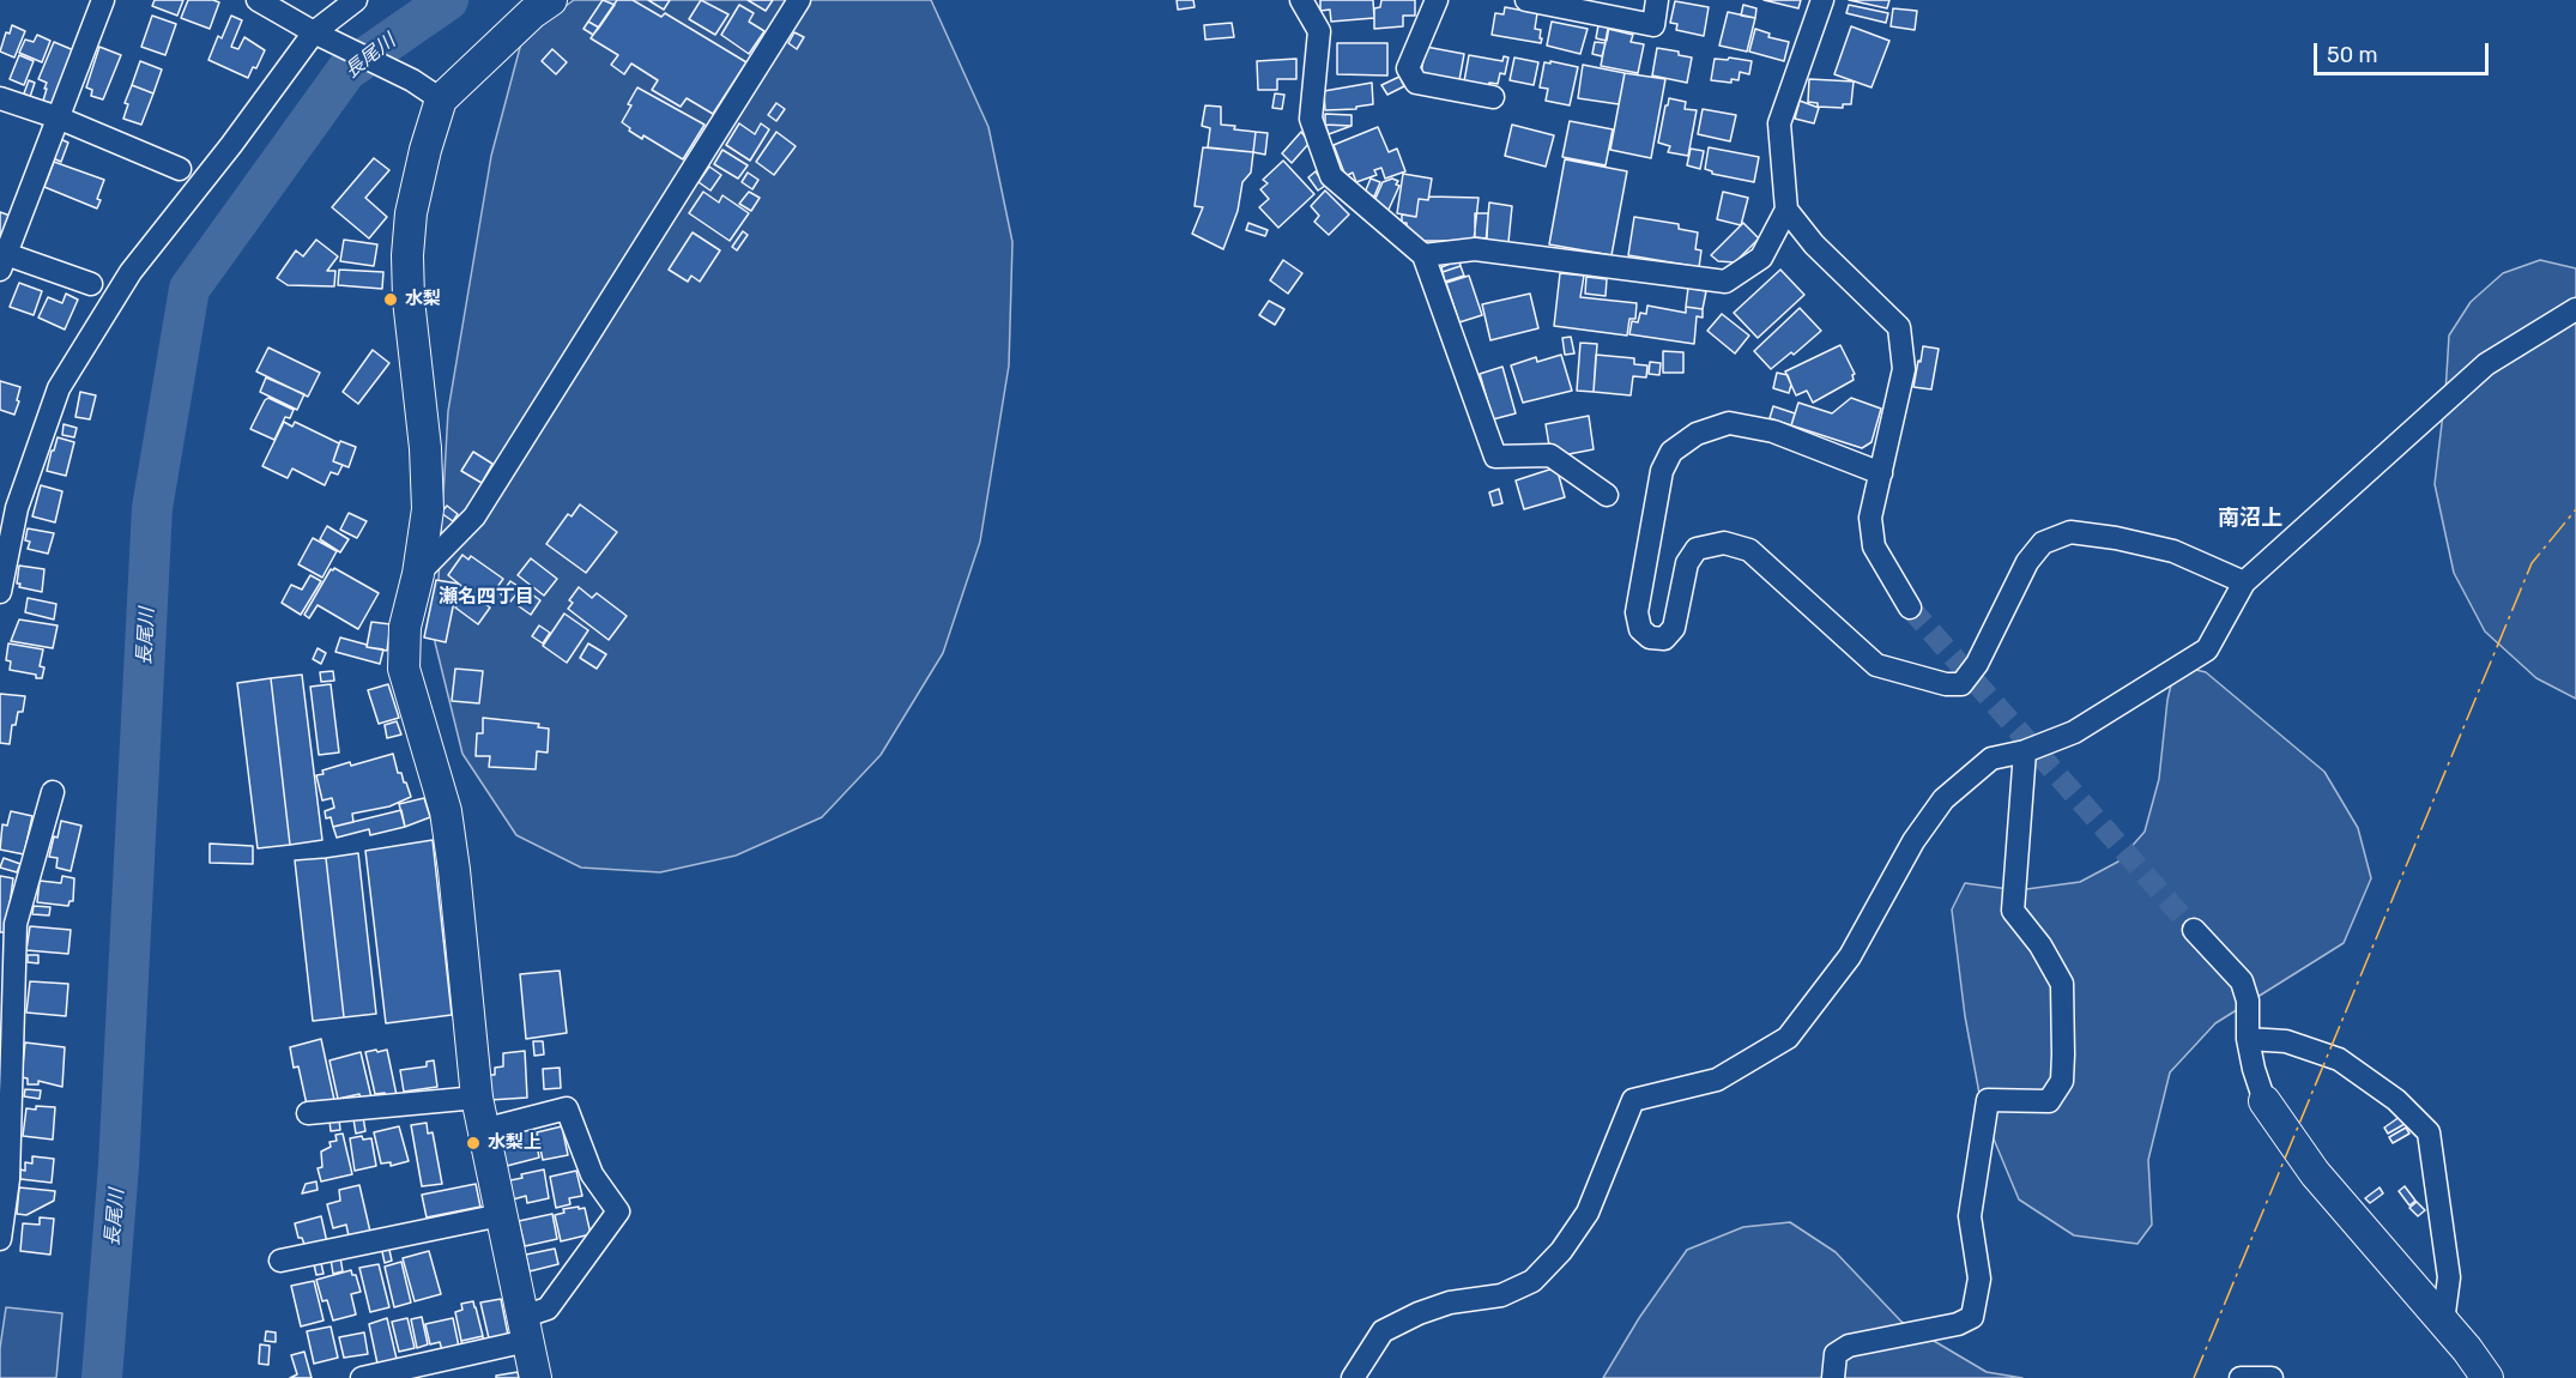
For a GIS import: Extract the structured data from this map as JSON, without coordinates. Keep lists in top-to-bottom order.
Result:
{
  "districts": ["南沼上", "瀬名四丁目"],
  "water": ["長尾川"],
  "places": ["水梨", "水梨上"],
  "scale_bar": "50 m"
}
